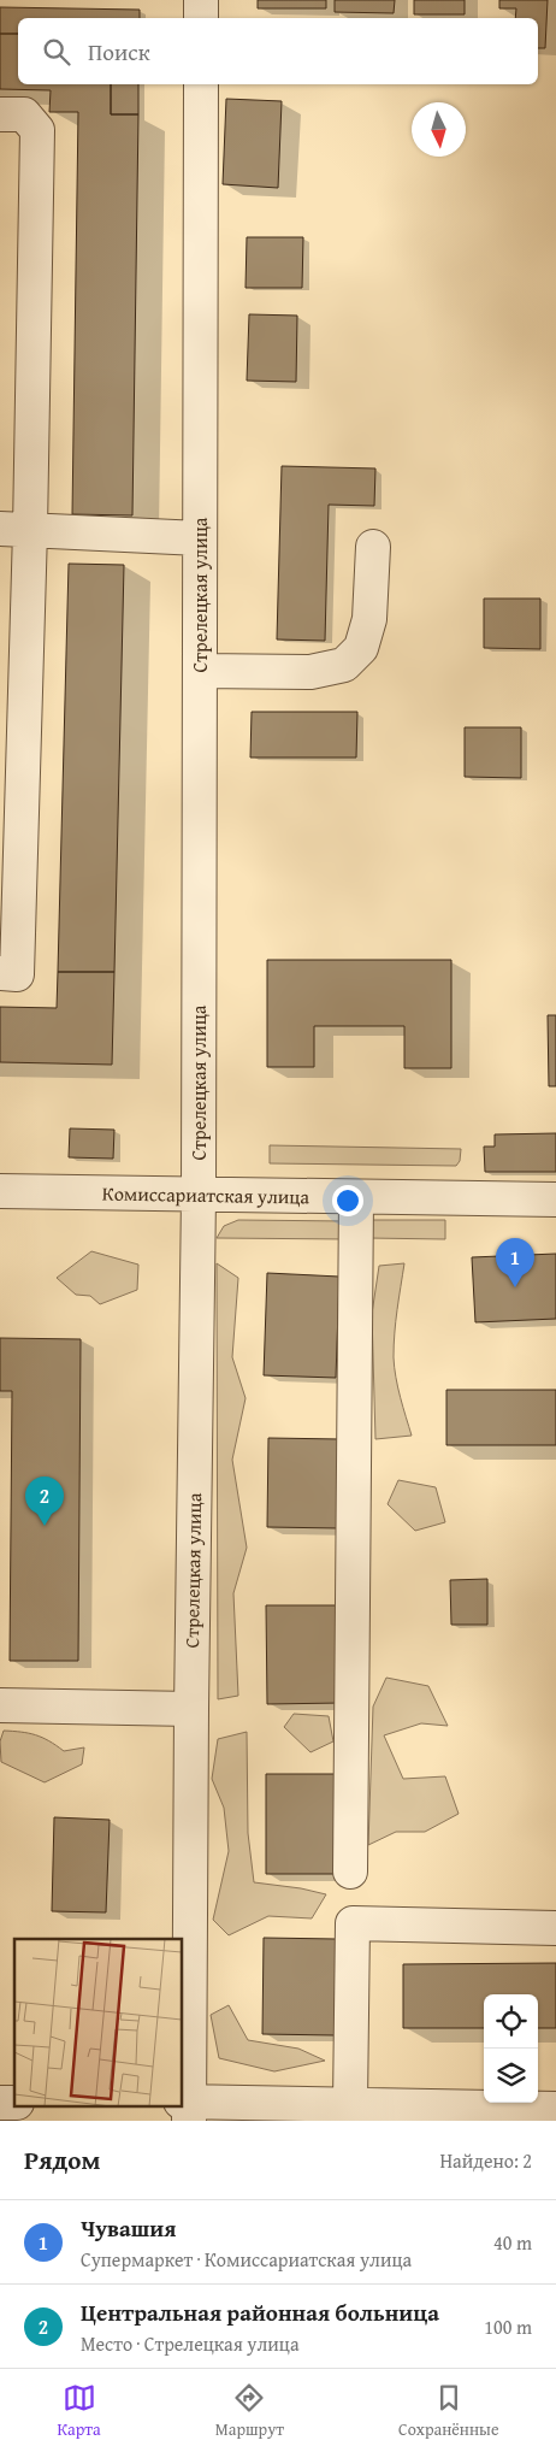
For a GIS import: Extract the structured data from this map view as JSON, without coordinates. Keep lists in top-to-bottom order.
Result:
{
  "streets": {
    "street": ["Стрелецкая улица", "Комиссариатская улица"]
  },
  "crossings": [
    ["Стрелецкая улица", "Комиссариатская улица"]
  ],
  "north": "bottom",
  "page": {
    "search": "Поиск",
    "pins": ["1", "2"],
    "heading": ["Рядом", "Найдено: 2"],
    "list": [
      {
        "mark": "1",
        "name": "Чувашия",
        "note": "Супермаркет · Комиссариатская улица",
        "value": "40 m"
      },
      {
        "mark": "2",
        "name": "Центральная районная больница",
        "note": "Место · Стрелецкая улица",
        "value": "100 m"
      }
    ],
    "nav": ["Карта", "Маршрут", "Сохранённые"]
  }
}
